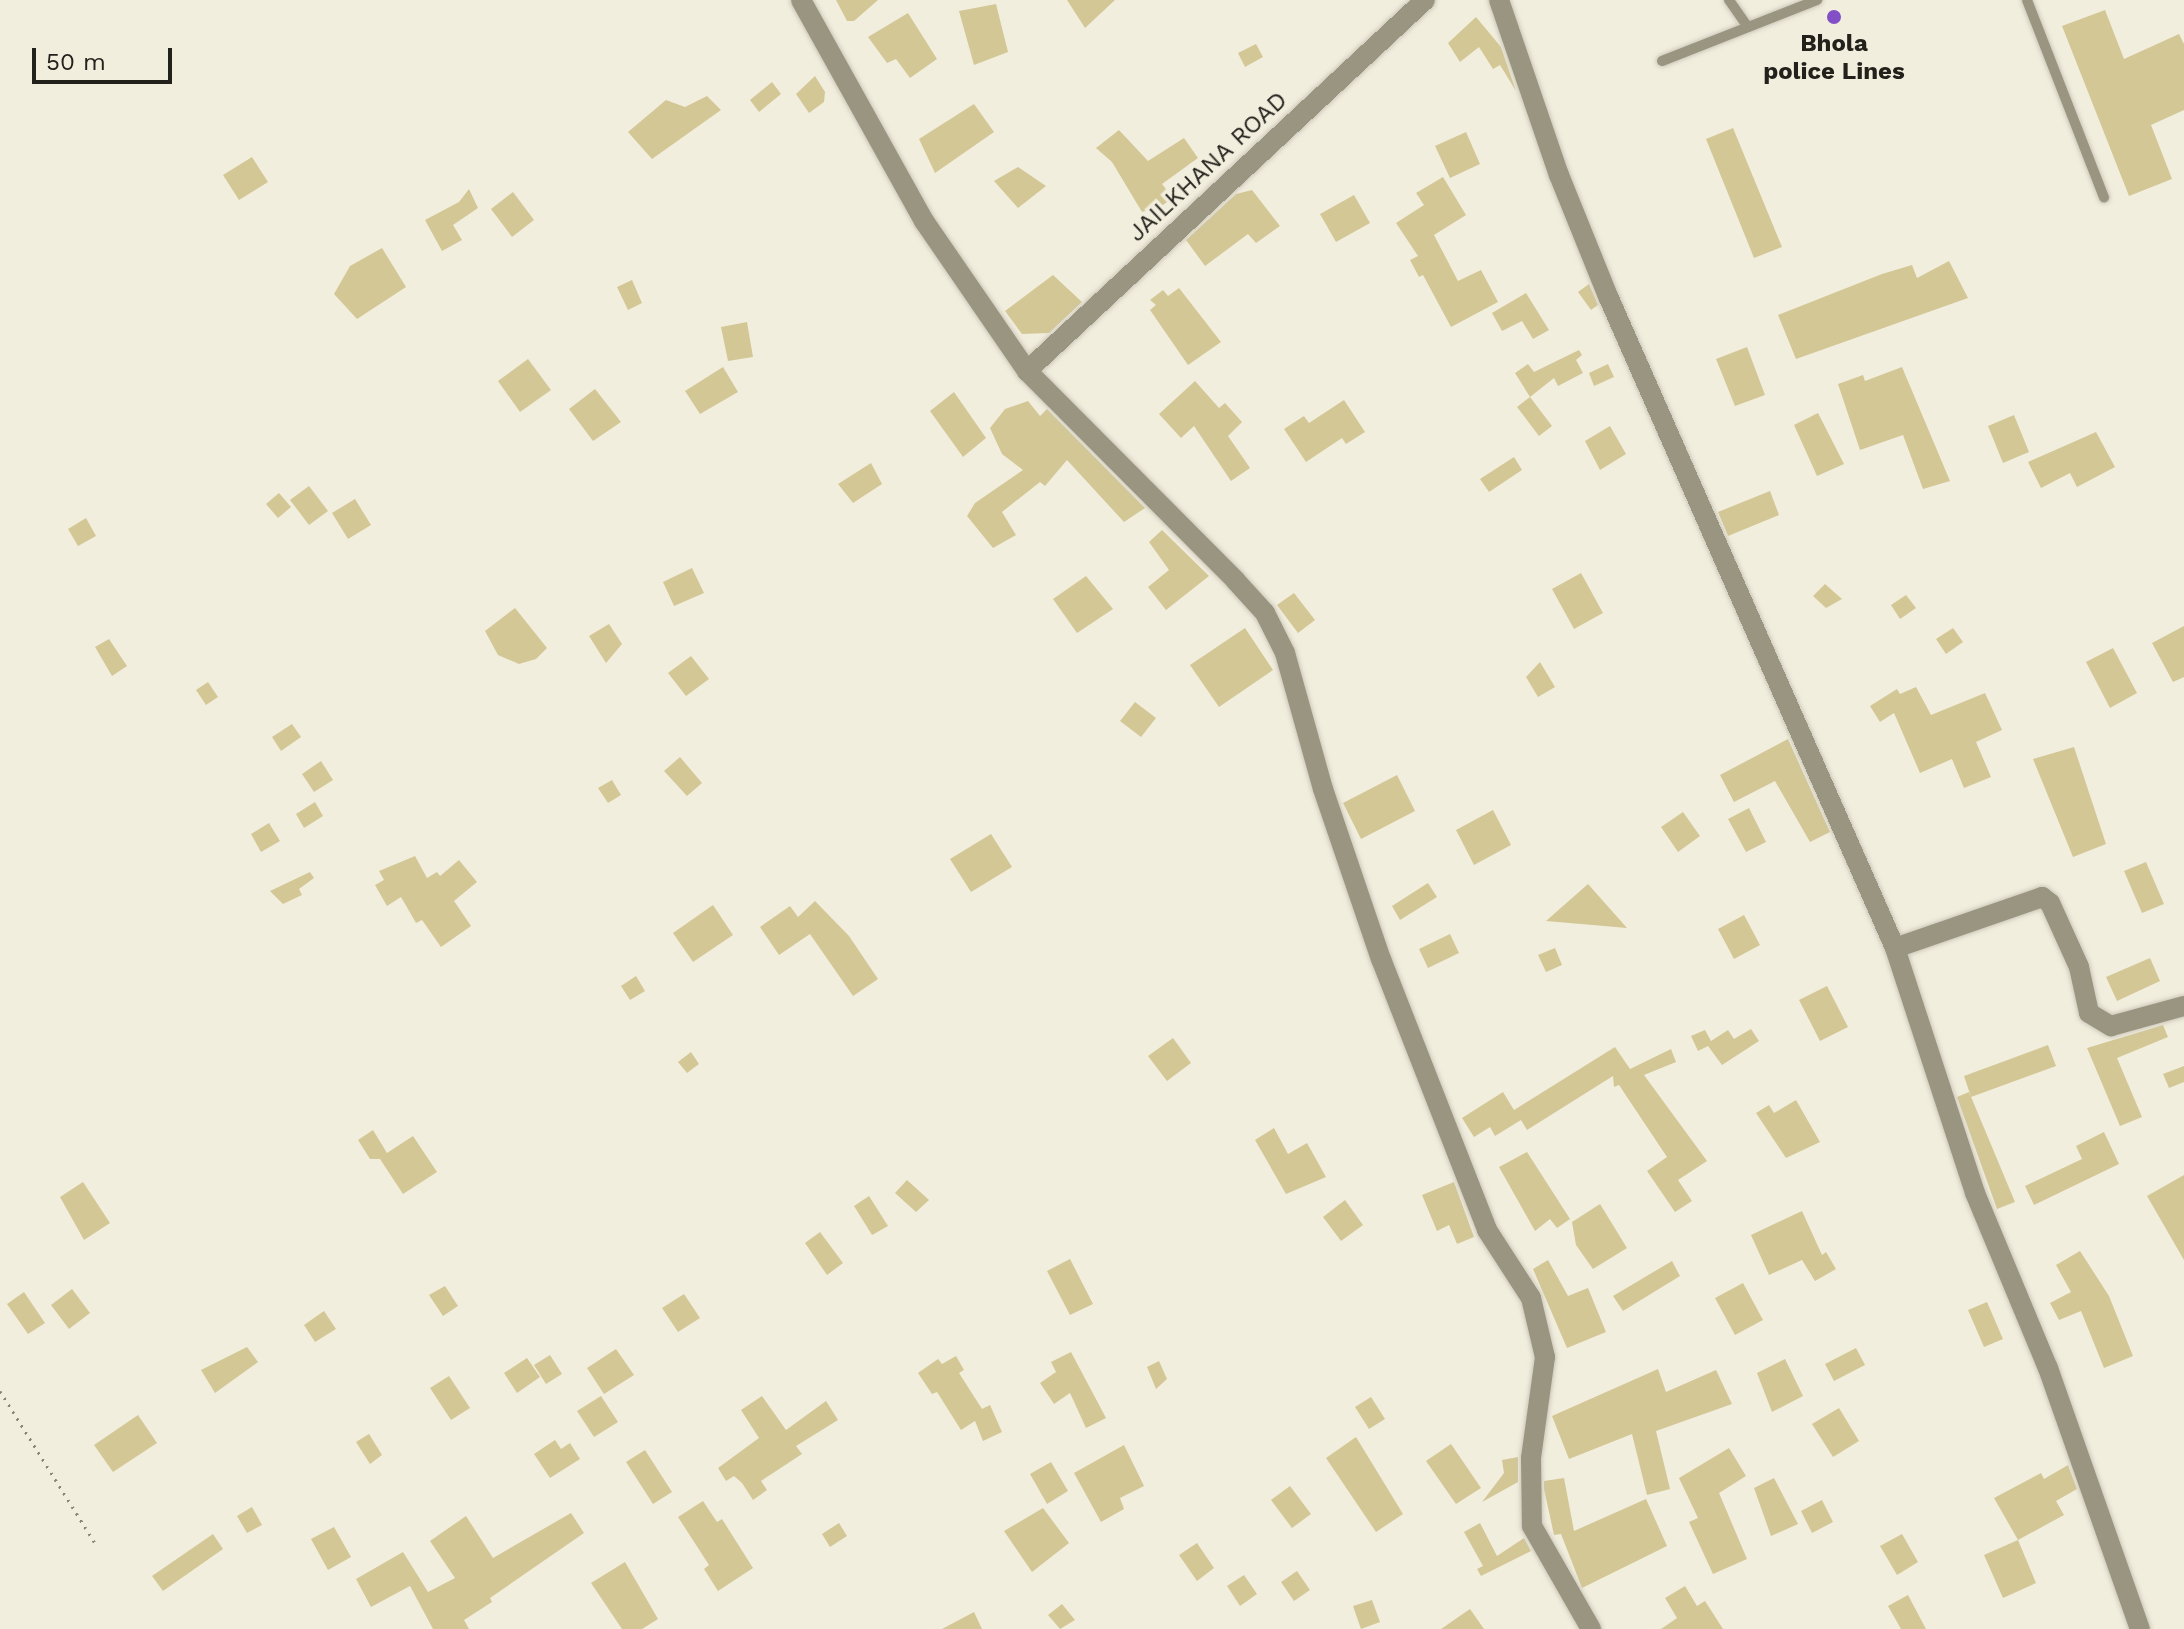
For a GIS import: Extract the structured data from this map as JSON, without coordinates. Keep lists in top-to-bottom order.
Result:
{
  "streets": {
    "street": ["JAILKHANA ROAD"]
  },
  "places": ["Bhola police Lines"],
  "scale_bar": "50 m"
}
